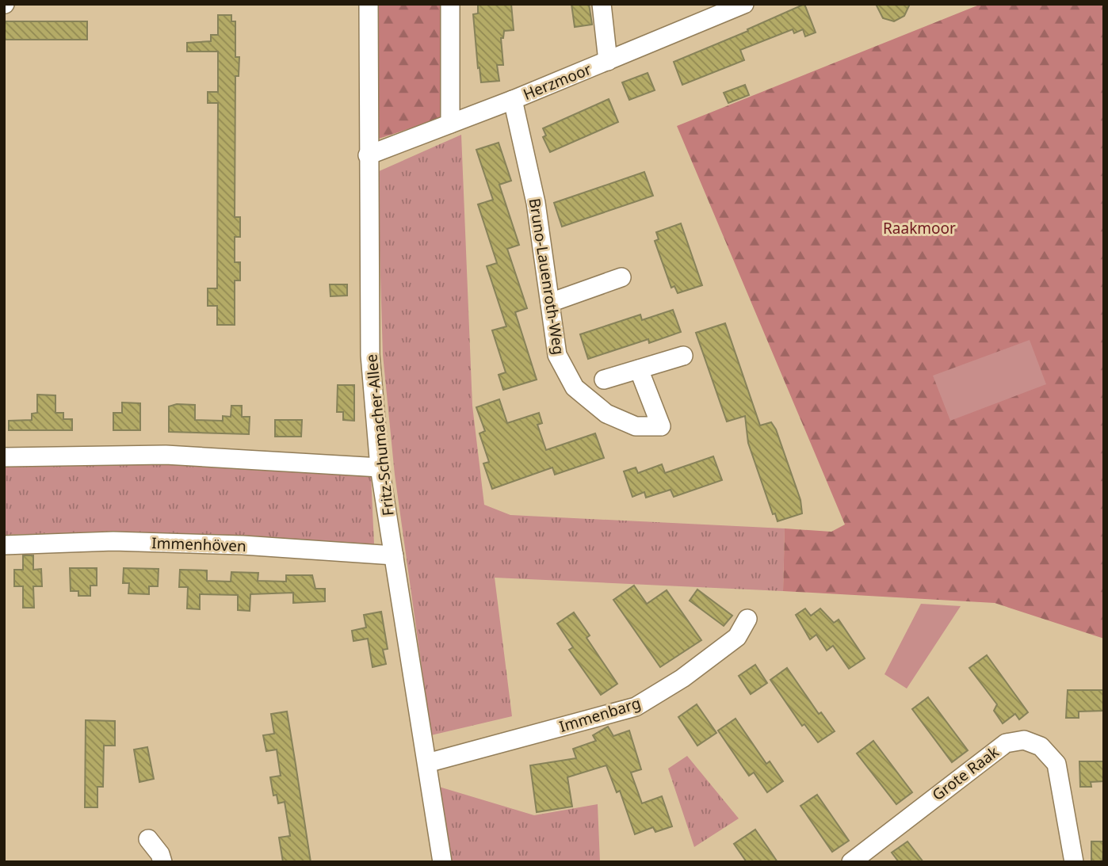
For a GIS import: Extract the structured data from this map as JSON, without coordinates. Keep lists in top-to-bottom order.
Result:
{
  "streets": {
    "street": [
      "Herzmoor",
      "Bruno-Lauenroth-Weg",
      "Fritz-Schumacher-Allee",
      "Immenhöven",
      "Immenbarg",
      "Grote Raak"
    ]
  },
  "crossings": [
    ["Herzmoor", "Bruno-Lauenroth-Weg"],
    ["Herzmoor", "Fritz-Schumacher-Allee"],
    ["Fritz-Schumacher-Allee", "Immenhöven"],
    ["Fritz-Schumacher-Allee", "Immenbarg"]
  ],
  "parks": ["Raakmoor"]
}
